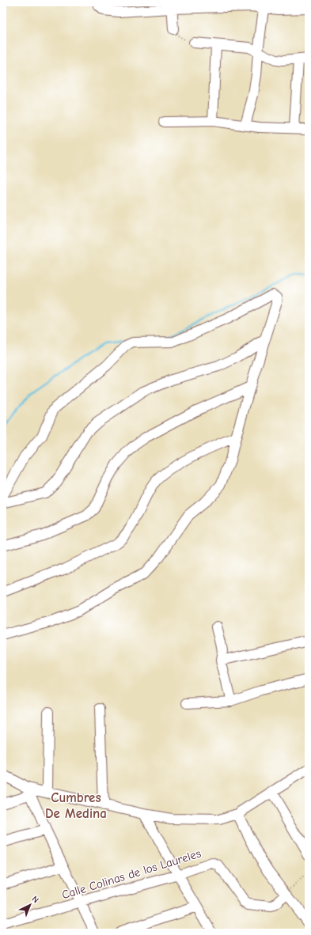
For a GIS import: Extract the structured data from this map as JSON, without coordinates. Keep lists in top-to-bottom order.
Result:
{
  "streets": {
    "street": ["Calle Colinas de los Laureles"]
  },
  "districts": ["Cumbres De Medina"],
  "north": "top right"
}
